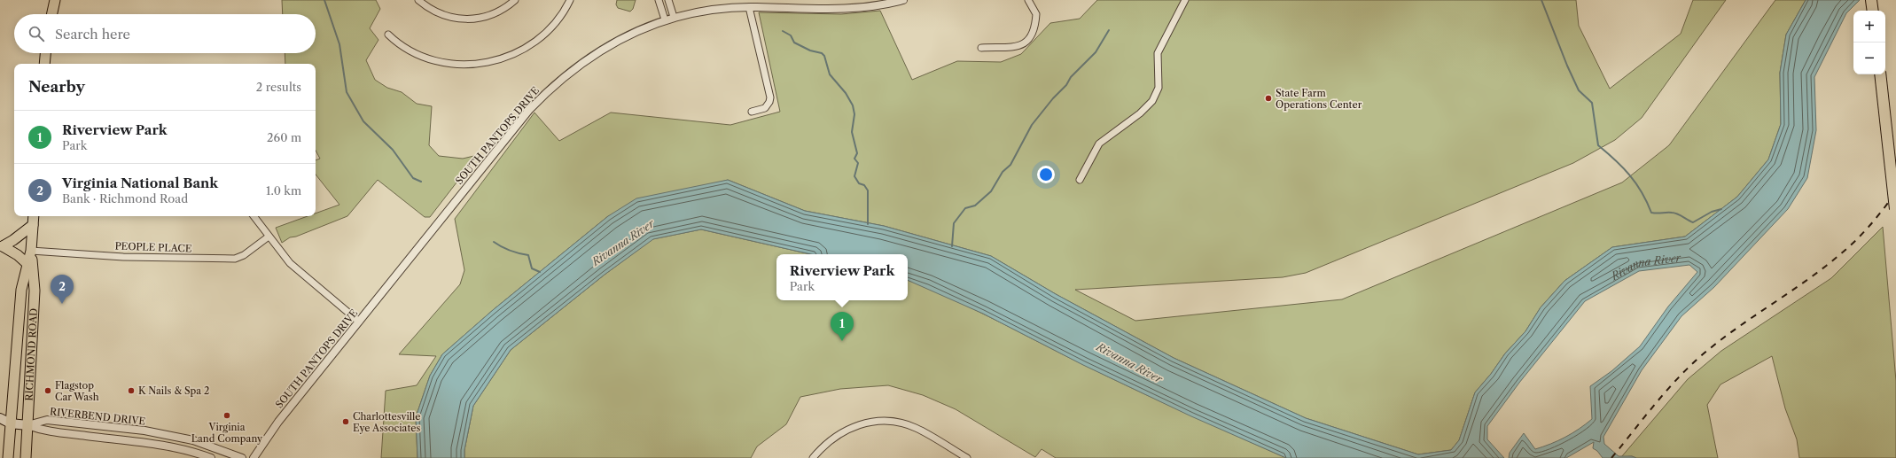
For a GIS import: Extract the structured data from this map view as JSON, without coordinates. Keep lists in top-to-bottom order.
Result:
{
  "streets": {
    "highway": ["RICHMOND ROAD"],
    "street": ["SOUTH PANTOPS DRIVE", "PEOPLE PLACE", "RIVERBEND DRIVE"]
  },
  "crossings": [
    ["PEOPLE PLACE", "RICHMOND ROAD"],
    ["RICHMOND ROAD", "RIVERBEND DRIVE"]
  ],
  "water": ["Rivanna River"],
  "places": [
    "State Farm Operations Center",
    "Flagstop Car Wash",
    "K Nails & Spa 2",
    "Virginia Land Company",
    "Charlottesville Eye Associates"
  ],
  "page": {
    "map_buttons": ["+", "−"],
    "search": "Search here",
    "heading": ["Nearby", "2 results"],
    "list": [
      {
        "mark": "1",
        "name": "Riverview Park",
        "note": "Park",
        "value": "260 m"
      },
      {
        "mark": "2",
        "name": "Virginia National Bank",
        "note": "Bank · Richmond Road",
        "value": "1.0 km"
      }
    ],
    "popup": ["Riverview Park", "Park"],
    "pins": ["2", "1"]
  }
}
